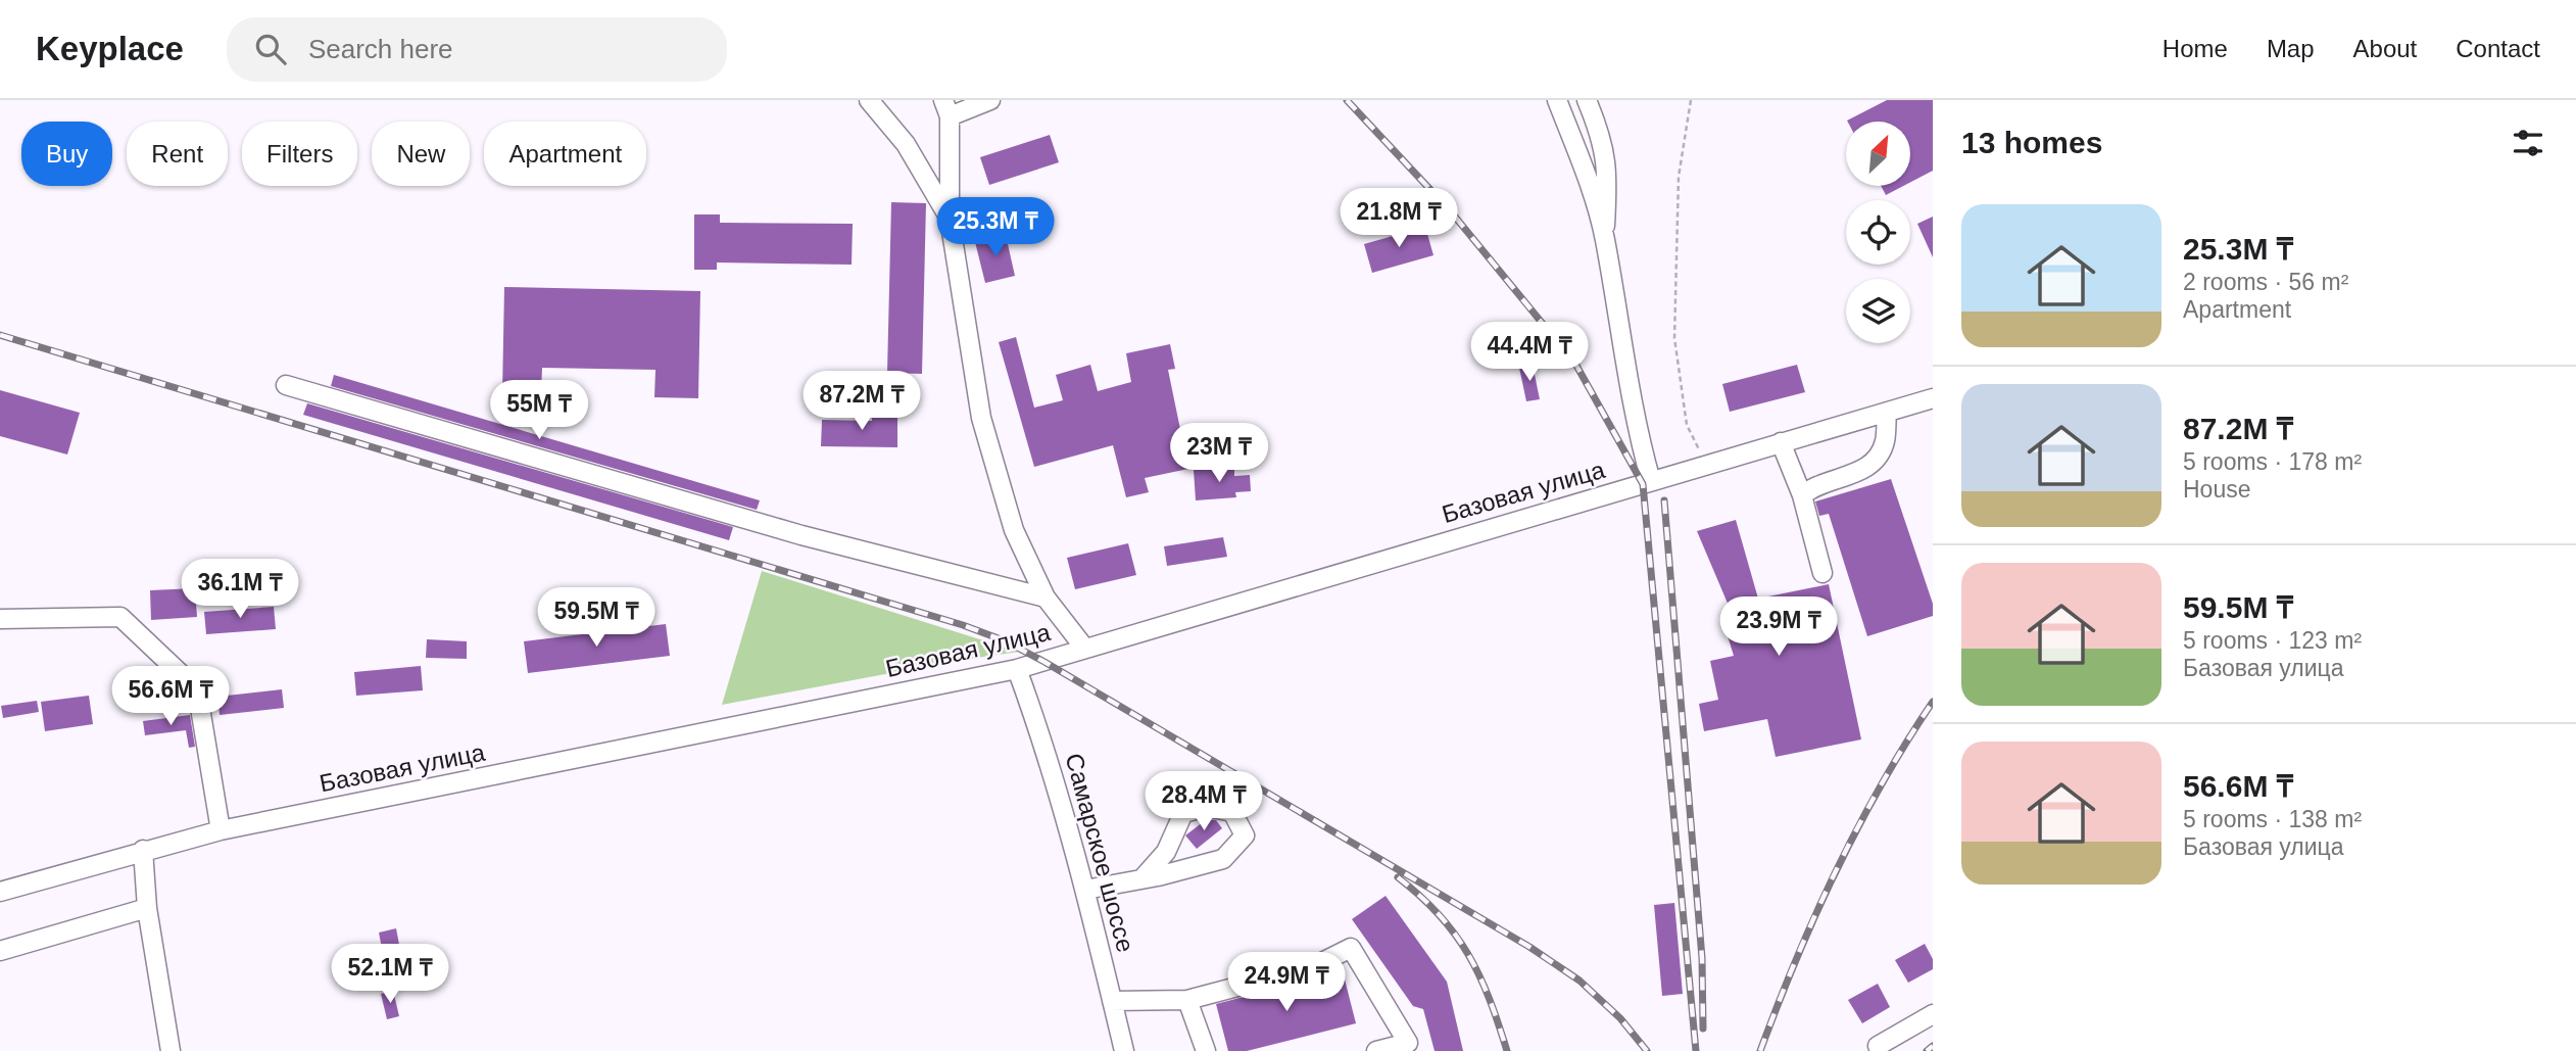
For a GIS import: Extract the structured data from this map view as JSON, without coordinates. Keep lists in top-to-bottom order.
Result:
{
  "streets": {
    "street": ["Базовая улица", "Самарское шоссе"]
  },
  "crossings": [
    ["Базовая улица", "Самарское шоссе"]
  ],
  "north": "top right",
  "page": {
    "header": "Keyplace",
    "search": "Search here",
    "nav": [
      "Home",
      "Map",
      "About",
      "Contact"
    ],
    "heading": "13 homes",
    "chip": [
      "Buy",
      "Rent",
      "Filters",
      "New",
      "Apartment"
    ],
    "list": [
      {
        "name": "25.3M ₸",
        "note": "2 rooms · 56 m² · Apartment"
      },
      {
        "name": "87.2M ₸",
        "note": "5 rooms · 178 m² · House"
      },
      {
        "name": "59.5M ₸",
        "note": "5 rooms · 123 m² · Базовая улица"
      },
      {
        "name": "56.6M ₸",
        "note": "5 rooms · 138 m² · Базовая улица"
      }
    ],
    "price": [
      "21.8M ₸",
      "25.3M ₸",
      "44.4M ₸",
      "87.2M ₸",
      "55M ₸",
      "23M ₸",
      "36.1M ₸",
      "59.5M ₸",
      "23.9M ₸",
      "56.6M ₸",
      "28.4M ₸",
      "52.1M ₸",
      "24.9M ₸"
    ]
  }
}
